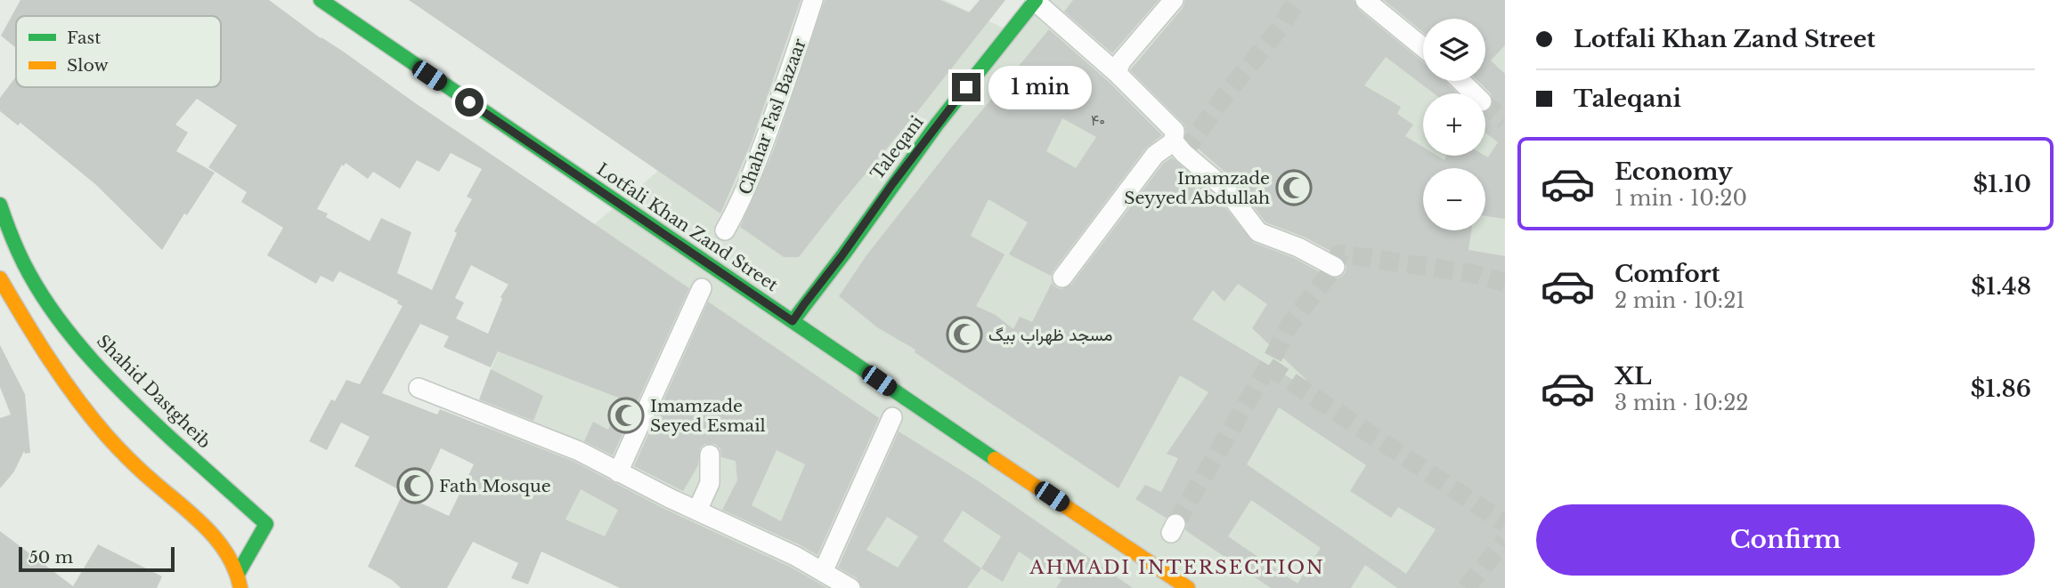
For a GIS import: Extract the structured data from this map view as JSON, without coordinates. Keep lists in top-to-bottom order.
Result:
{
  "streets": {
    "street": [
      "Chahar Fasl Bazaar",
      "Taleqani",
      "Lotfali Khan Zand Street",
      "Shahid Dastgheib"
    ]
  },
  "crossings": [
    ["Taleqani", "Lotfali Khan Zand Street"]
  ],
  "districts": ["AHMADI INTERSECTION"],
  "places": {
    "mosque": [
      "Imamzade Seyyed Abdullah",
      "مسجد ظهراب بیگ",
      "Imamzade Seyed Esmail",
      "Fath Mosque"
    ]
  },
  "house_numbers": ["۴۰"],
  "legend": ["Fast", "Slow"],
  "scale_bar": "50 m",
  "page": {
    "banner": ["Lotfali Khan Zand Street", "Taleqani"],
    "map_buttons": ["+", "−"],
    "bubble": "1 min",
    "list": [
      {
        "name": "Economy",
        "note": "1 min · 10:20",
        "value": "$1.10"
      },
      {
        "name": "Comfort",
        "note": "2 min · 10:21",
        "value": "$1.48"
      },
      {
        "name": "XL",
        "note": "3 min · 10:22",
        "value": "$1.86"
      }
    ],
    "buttons": "Confirm",
    "scale": "50 m"
  }
}
